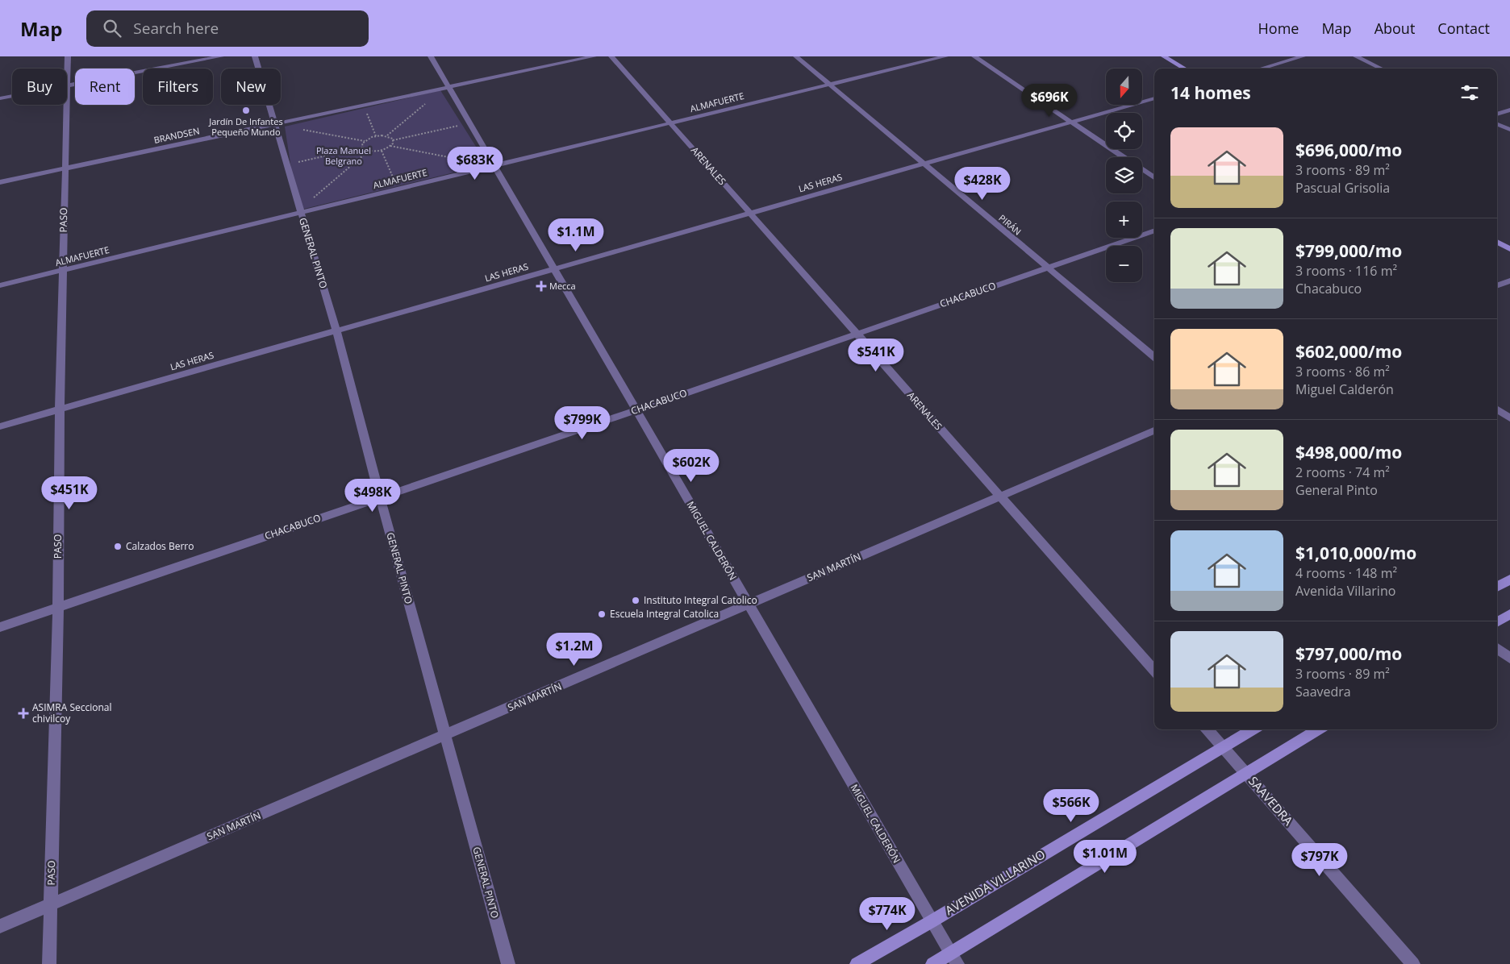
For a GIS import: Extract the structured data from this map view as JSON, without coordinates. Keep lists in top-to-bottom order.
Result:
{
  "streets": {
    "main road": ["AVENIDA VILLARINO"],
    "street": [
      "ALMAFUERTE",
      "BRANDSEN",
      "ARENALES",
      "LAS HERAS",
      "PASO",
      "PIRÁN",
      "GENERAL PINTO",
      "CHACABUCO",
      "MIGUEL CALDERÓN",
      "SAN MARTÍN",
      "SAAVEDRA"
    ]
  },
  "crossings": [
    ["ALMAFUERTE", "ARENALES"],
    ["ALMAFUERTE", "PASO"],
    ["ALMAFUERTE", "PIRÁN"],
    ["ALMAFUERTE", "GENERAL PINTO"],
    ["ALMAFUERTE", "MIGUEL CALDERÓN"],
    ["BRANDSEN", "PASO"],
    ["BRANDSEN", "GENERAL PINTO"],
    ["BRANDSEN", "MIGUEL CALDERÓN"],
    ["ARENALES", "LAS HERAS"],
    ["ARENALES", "CHACABUCO"],
    ["ARENALES", "SAN MARTÍN"],
    ["LAS HERAS", "PASO"],
    ["LAS HERAS", "PIRÁN"],
    ["LAS HERAS", "GENERAL PINTO"],
    ["LAS HERAS", "MIGUEL CALDERÓN"],
    ["PASO", "CHACABUCO"],
    ["PASO", "SAN MARTÍN"],
    ["PIRÁN", "CHACABUCO"],
    ["GENERAL PINTO", "CHACABUCO"],
    ["GENERAL PINTO", "SAN MARTÍN"],
    ["CHACABUCO", "MIGUEL CALDERÓN"],
    ["MIGUEL CALDERÓN", "SAN MARTÍN"],
    ["MIGUEL CALDERÓN", "AVENIDA VILLARINO"],
    ["SAAVEDRA", "AVENIDA VILLARINO"]
  ],
  "parks": ["Plaza Manuel Belgrano"],
  "places": {
    "other": [
      "Jardín De Infantes Pequeño Mundo",
      "Calzados Berro",
      "Instituto Integral Catolico",
      "Escuela Integral Catolica"
    ],
    "health": ["Mecca", "ASIMRA Seccional chivilcoy"]
  },
  "north": "bottom",
  "page": {
    "header": "Map",
    "search": "Search here",
    "nav": [
      "Home",
      "Map",
      "About",
      "Contact"
    ],
    "map_buttons": ["+", "−"],
    "chip": [
      "Buy",
      "Rent",
      "Filters",
      "New"
    ],
    "heading": "14 homes",
    "price": [
      "$696K",
      "$683K",
      "$428K",
      "$1.1M",
      "$541K",
      "$799K",
      "$602K",
      "$451K",
      "$498K",
      "$1.2M",
      "$566K",
      "$1.01M",
      "$797K",
      "$774K"
    ],
    "list": [
      {
        "name": "$696,000/mo",
        "note": "3 rooms · 89 m² · Pascual Grisolia"
      },
      {
        "name": "$799,000/mo",
        "note": "3 rooms · 116 m² · Chacabuco"
      },
      {
        "name": "$602,000/mo",
        "note": "3 rooms · 86 m² · Miguel Calderón"
      },
      {
        "name": "$498,000/mo",
        "note": "2 rooms · 74 m² · General Pinto"
      },
      {
        "name": "$1,010,000/mo",
        "note": "4 rooms · 148 m² · Avenida Villarino"
      },
      {
        "name": "$797,000/mo",
        "note": "3 rooms · 89 m² · Saavedra"
      }
    ]
  }
}
